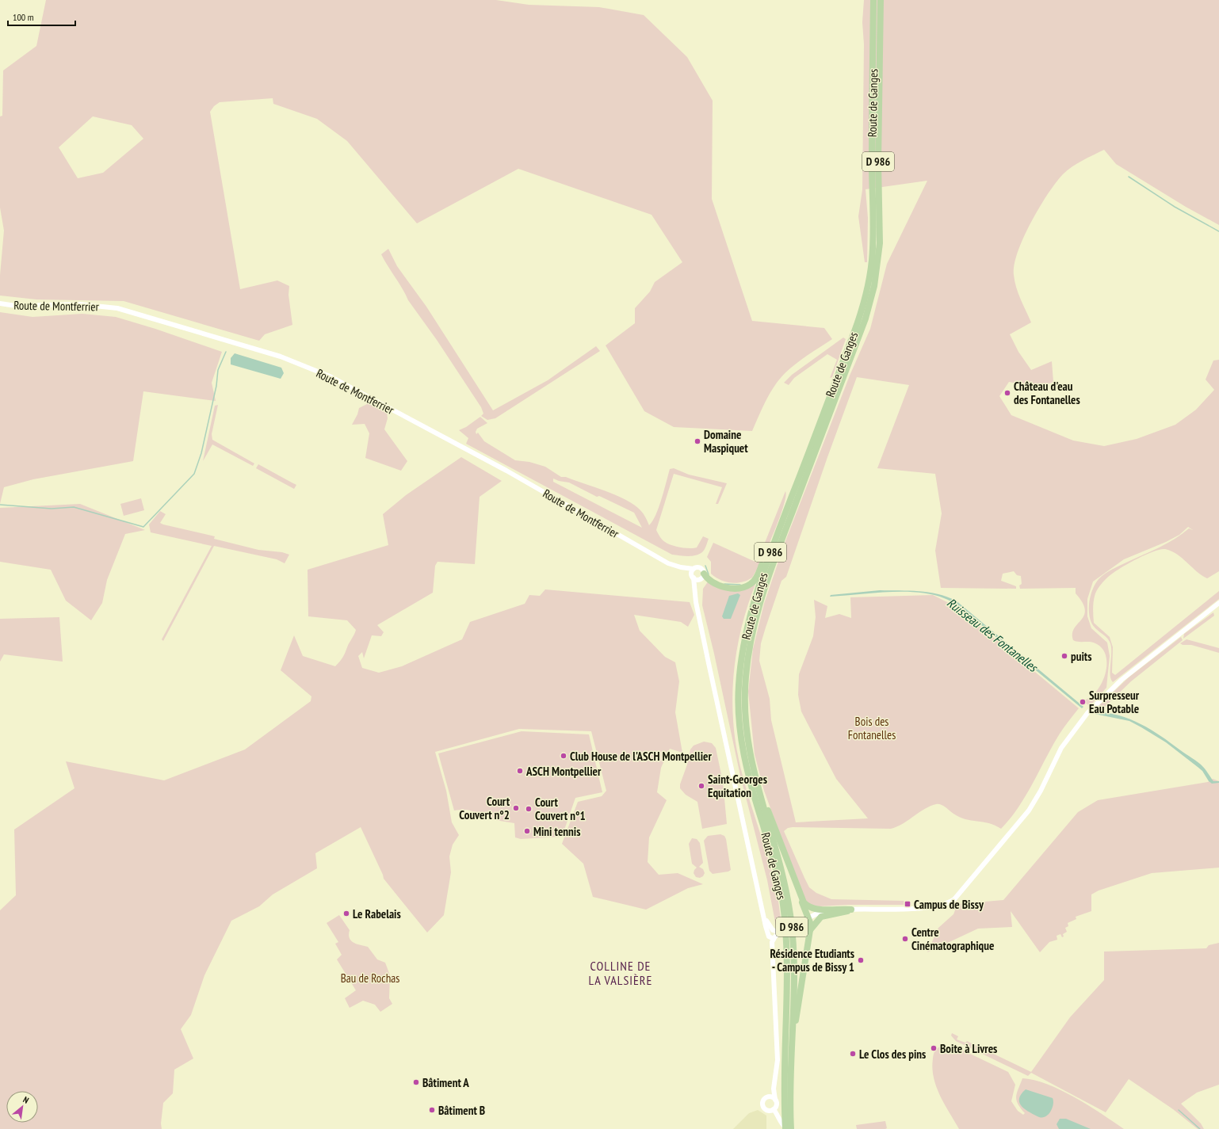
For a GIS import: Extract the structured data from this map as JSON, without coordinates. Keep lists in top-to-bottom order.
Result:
{
  "streets": {
    "main road": ["Route de Ganges", "D 986"],
    "street": ["Route de Montferrier"]
  },
  "crossings": [
    ["Route de Ganges", "D 986"]
  ],
  "districts": ["COLLINE DE LA VALSIÈRE"],
  "water": ["Ruisseau des Fontanelles"],
  "parks": ["Bois des Fontanelles", "Bau de Rochas"],
  "places": {
    "other": [
      "Château d'eau des Fontanelles",
      "Domaine Maspiquet",
      "puits",
      "Surpresseur Eau Potable",
      "Club House de l'ASCH Montpellier",
      "ASCH Montpellier",
      "Saint-Georges Equitation",
      "Court Couvert n°2",
      "Court Couvert n°1",
      "Mini tennis",
      "Le Rabelais",
      "Centre Cinématographique",
      "Résidence Etudiants - Campus de Bissy 1",
      "Boite à Livres",
      "Le Clos des pins",
      "Bâtiment A",
      "Bâtiment B"
    ],
    "transit": ["Campus de Bissy"]
  },
  "scale_bar": "100 m",
  "north": "top right"
}
